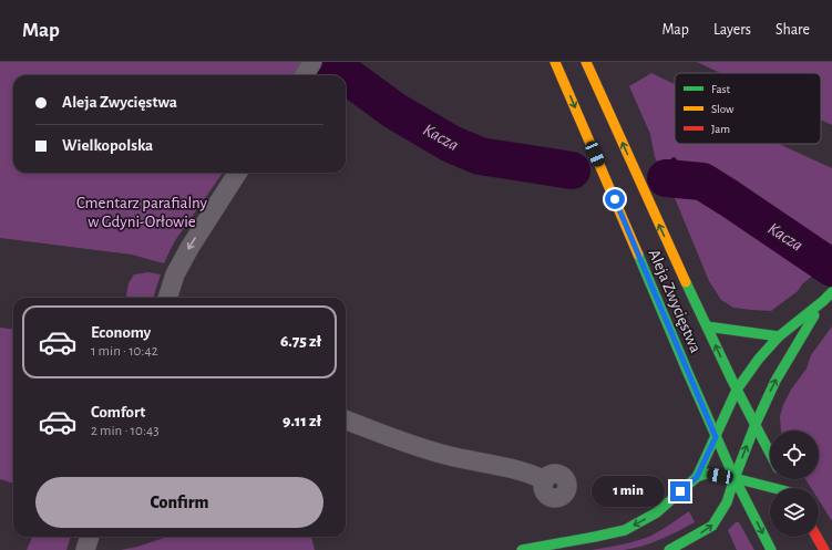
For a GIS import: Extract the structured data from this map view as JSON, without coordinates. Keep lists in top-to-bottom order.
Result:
{
  "streets": {
    "main road": ["Aleja Zwycięstwa"]
  },
  "water": ["Kacza"],
  "parks": ["Cmentarz parafialny w Gdyni-Orłowie"],
  "legend": ["Fast", "Slow", "Jam"],
  "page": {
    "header": "Map",
    "nav": ["Map", "Layers", "Share"],
    "banner": ["Aleja Zwycięstwa", "Wielkopolska"],
    "list": [
      {
        "name": "Economy",
        "note": "1 min · 10:42",
        "value": "6.75 zł"
      },
      {
        "name": "Comfort",
        "note": "2 min · 10:43",
        "value": "9.11 zł"
      }
    ],
    "buttons": "Confirm",
    "bubble": "1 min"
  }
}
